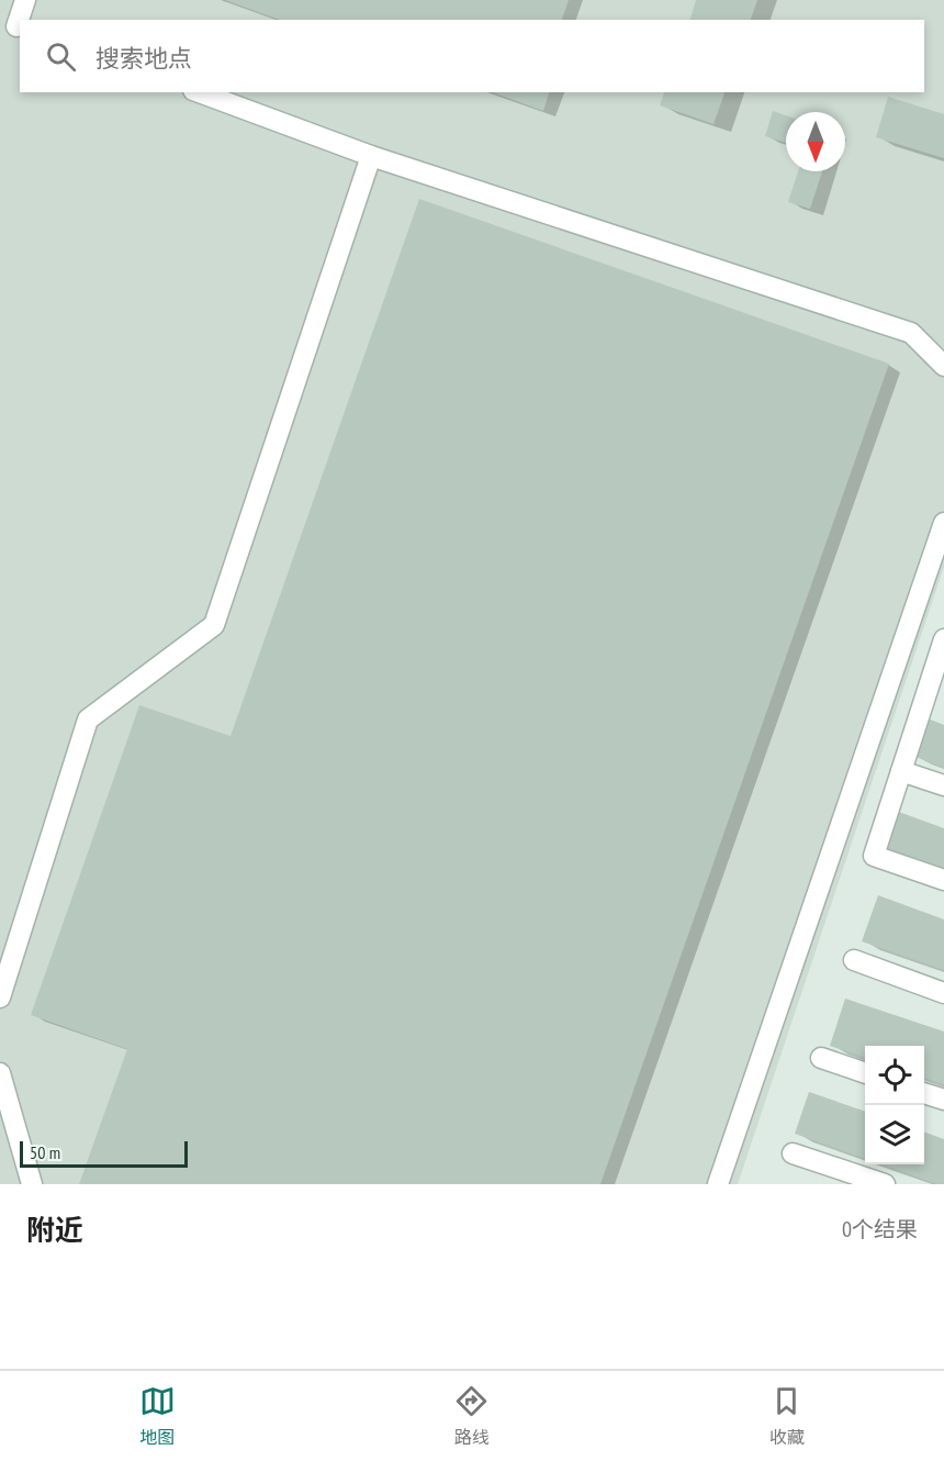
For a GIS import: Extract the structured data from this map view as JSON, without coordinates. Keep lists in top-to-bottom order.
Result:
{
  "scale_bar": "50 m",
  "north": "bottom",
  "page": {
    "search": "搜索地点",
    "scale": "50 m",
    "heading": ["附近", "0个结果"],
    "nav": ["地图", "路线", "收藏"]
  }
}
